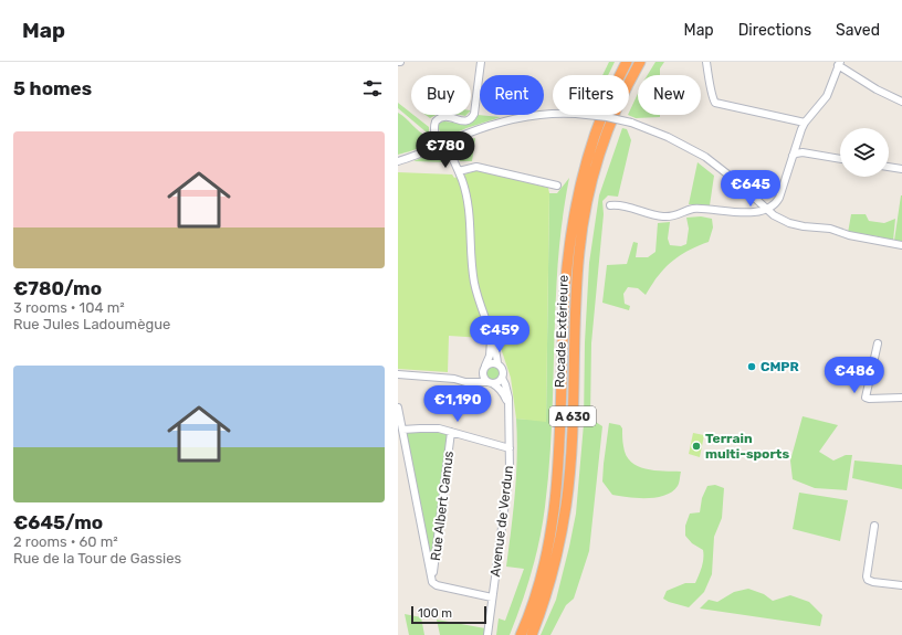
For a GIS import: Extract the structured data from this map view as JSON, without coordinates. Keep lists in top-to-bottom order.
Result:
{
  "streets": {
    "highway": ["Rocade Extérieure", "A 630"],
    "street": ["Rue Albert Camus", "Avenue de Verdun"]
  },
  "places": ["CMPR", "Terrain multi-sports"],
  "scale_bar": "100 m",
  "page": {
    "header": "Map",
    "nav": ["Map", "Directions", "Saved"],
    "heading": "5 homes",
    "chip": [
      "Buy",
      "Rent",
      "Filters",
      "New"
    ],
    "list": [
      {
        "name": "€780/mo",
        "note": "3 rooms · 104 m² · Rue Jules Ladoumègue"
      },
      {
        "name": "€645/mo",
        "note": "2 rooms · 60 m² · Rue de la Tour de Gassies"
      }
    ],
    "price": [
      "€780",
      "€645",
      "€459",
      "€486",
      "€1,190"
    ],
    "scale": "100 m"
  }
}
